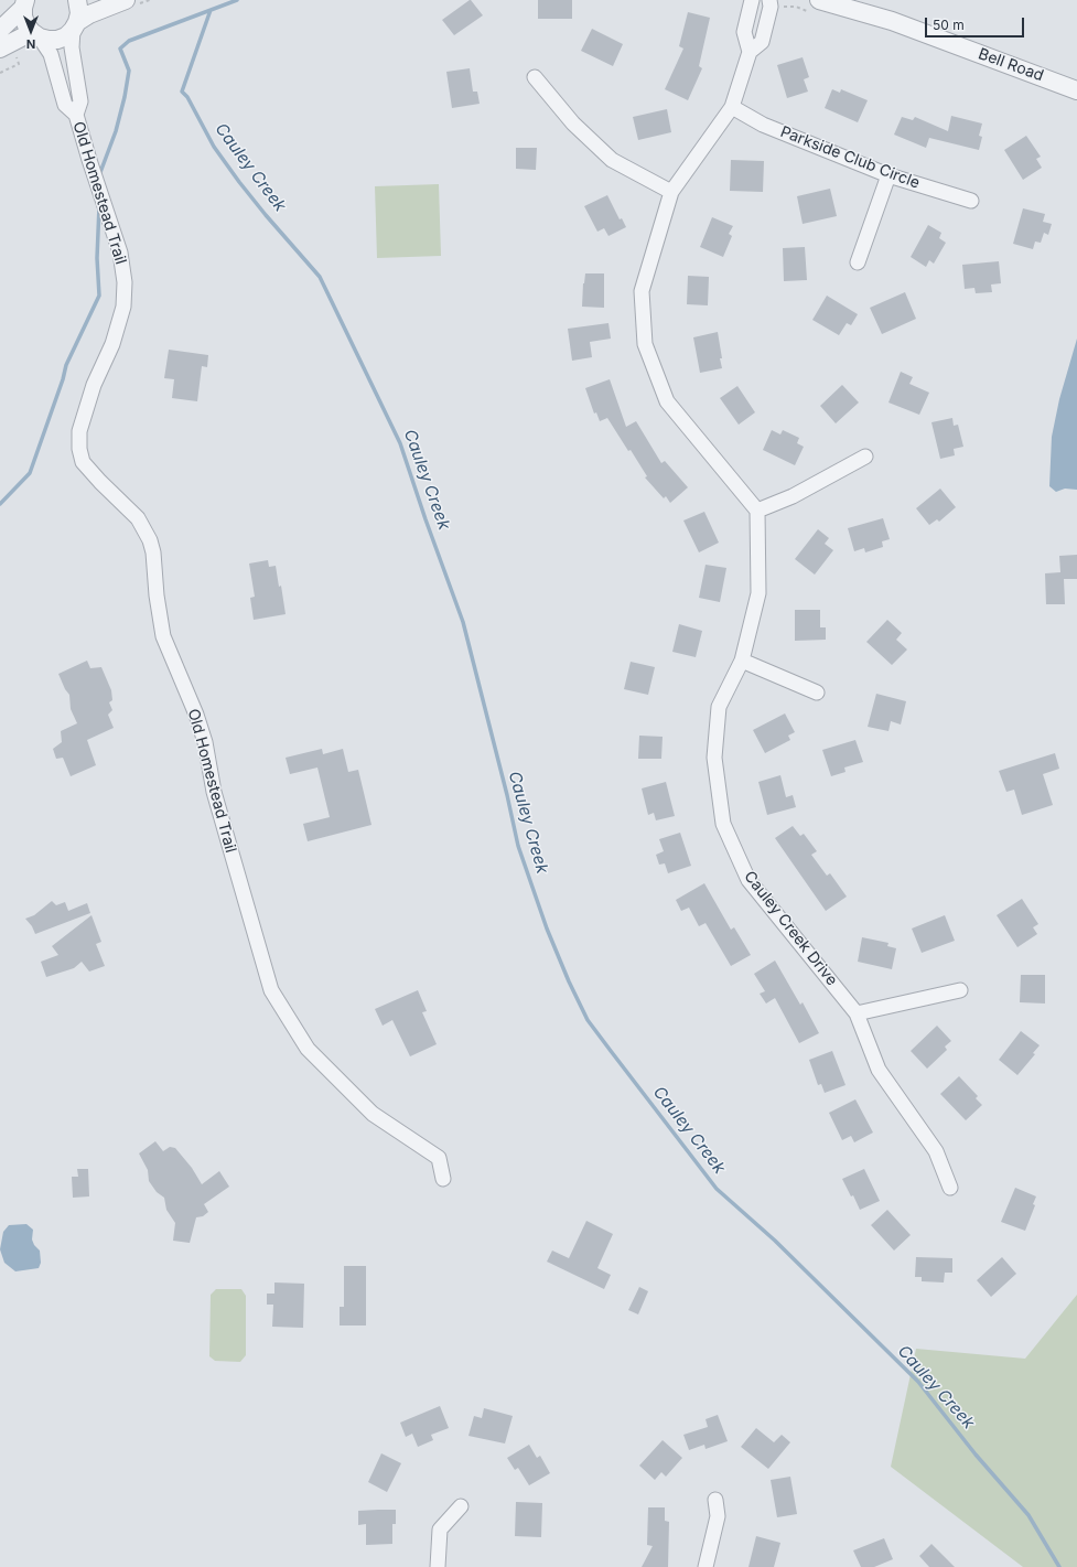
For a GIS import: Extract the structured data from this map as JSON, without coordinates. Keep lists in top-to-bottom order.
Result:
{
  "streets": {
    "street": [
      "Bell Road",
      "Parkside Club Circle",
      "Old Homestead Trail",
      "Cauley Creek Drive"
    ]
  },
  "water": ["Cauley Creek"],
  "scale_bar": "50 m",
  "north": "bottom"
}
